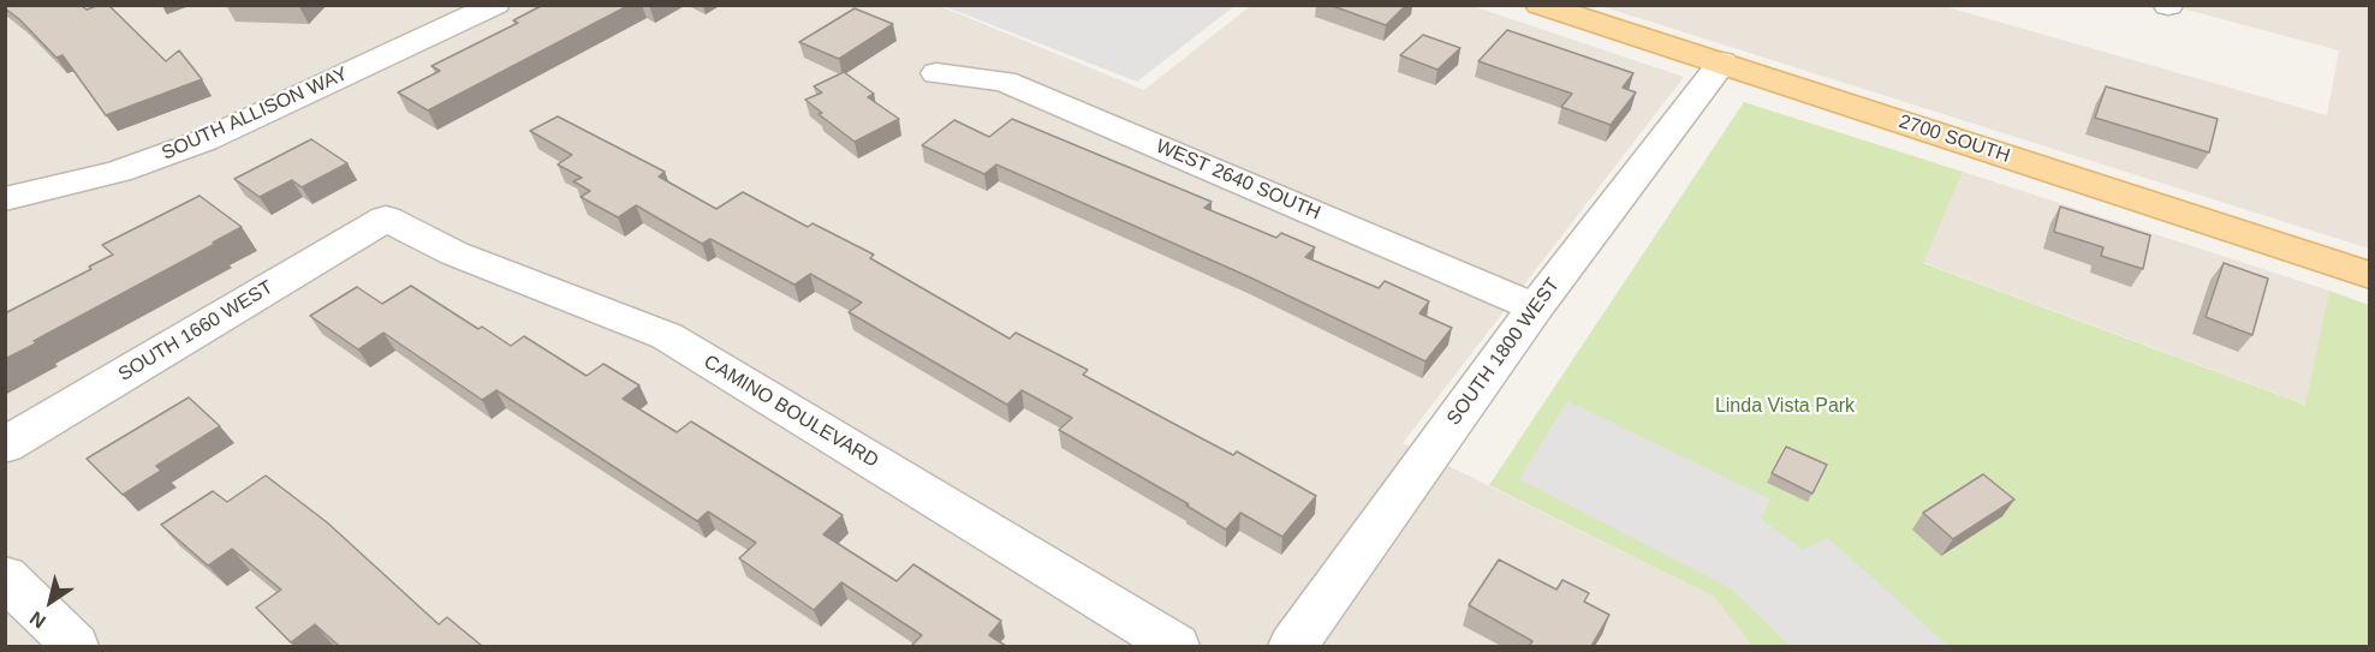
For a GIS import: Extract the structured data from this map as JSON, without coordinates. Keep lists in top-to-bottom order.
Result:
{
  "streets": {
    "main road": ["2700 SOUTH"],
    "street": [
      "SOUTH ALLISON WAY",
      "WEST 2640 SOUTH",
      "SOUTH 1660 WEST",
      "SOUTH 1800 WEST",
      "CAMINO BOULEVARD"
    ]
  },
  "crossings": [
    ["2700 SOUTH", "SOUTH 1800 WEST"],
    ["WEST 2640 SOUTH", "SOUTH 1800 WEST"],
    ["SOUTH 1660 WEST", "CAMINO BOULEVARD"]
  ],
  "parks": ["Linda Vista Park"],
  "north": "bottom left"
}
